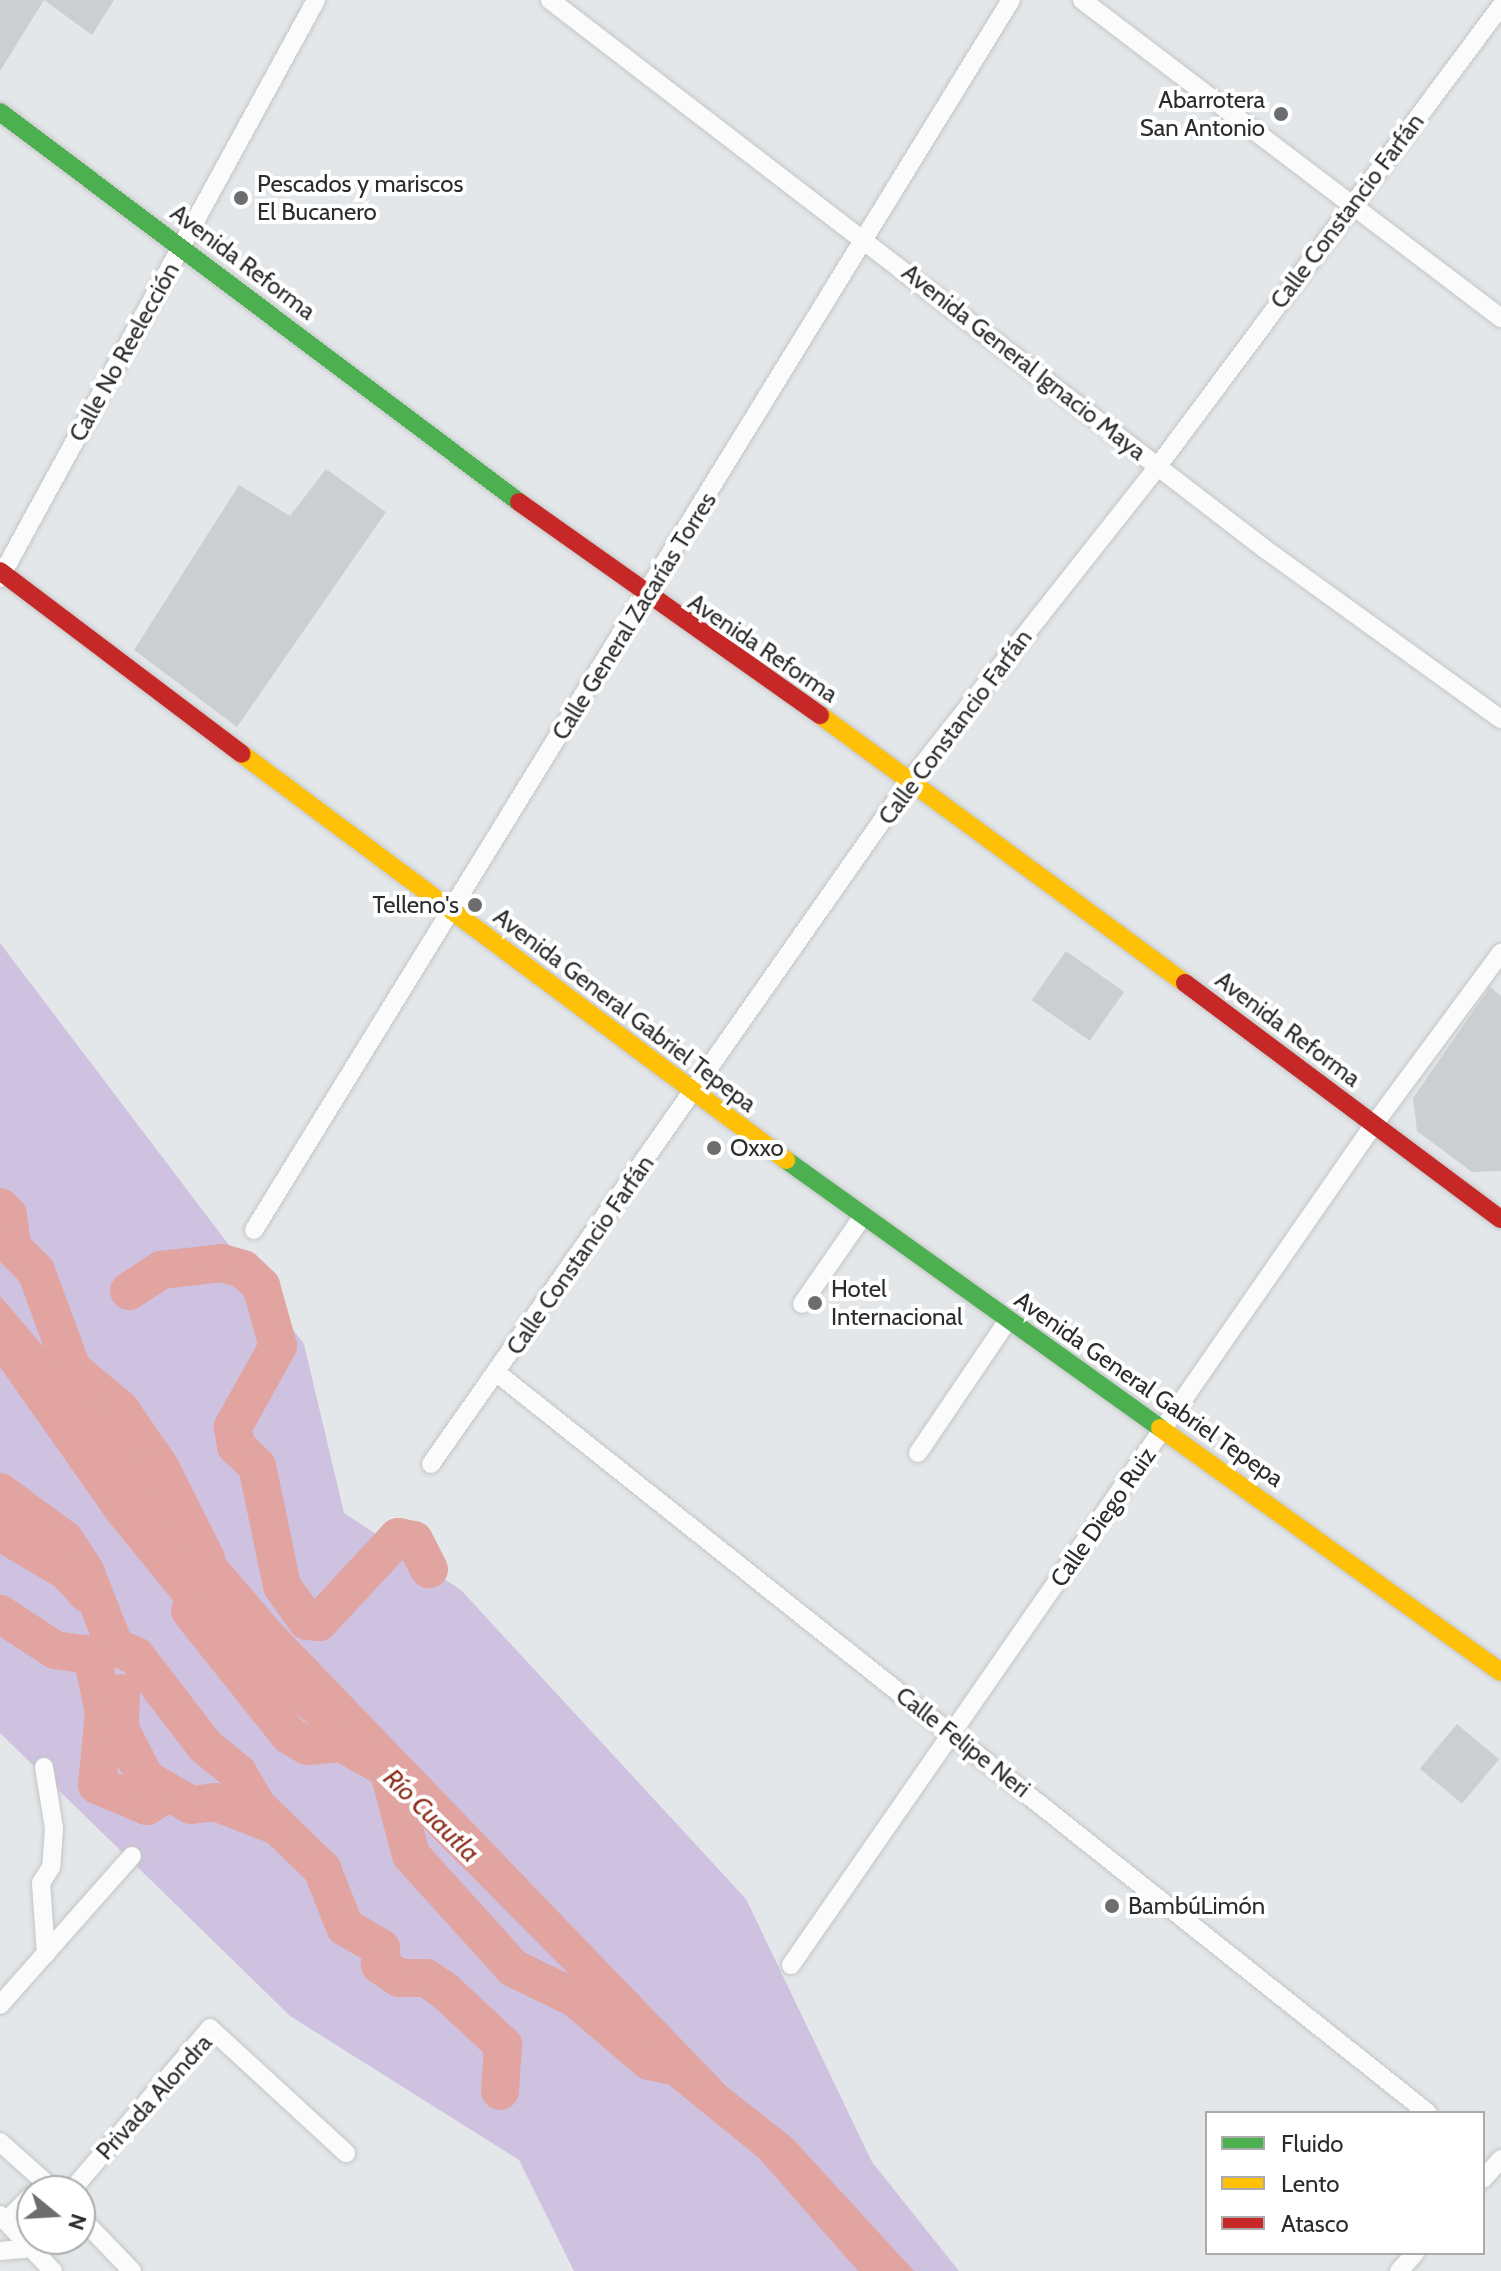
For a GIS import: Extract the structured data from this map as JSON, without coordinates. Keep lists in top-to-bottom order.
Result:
{
  "streets": {
    "main road": ["Avenida Reforma", "Avenida General Gabriel Tepepa"],
    "street": [
      "Calle Constancio Farfán",
      "Calle No Reelección",
      "Avenida General Ignacio Maya",
      "Calle General Zacarías Torres",
      "Calle Diego Ruiz",
      "Calle Felipe Neri",
      "Privada Alondra"
    ]
  },
  "crossings": [
    ["Calle Constancio Farfán", "Avenida Reforma"],
    ["Calle Constancio Farfán", "Avenida General Ignacio Maya"],
    ["Calle Constancio Farfán", "Avenida General Gabriel Tepepa"],
    ["Calle Constancio Farfán", "Calle Felipe Neri"],
    ["Avenida Reforma", "Calle No Reelección"],
    ["Avenida Reforma", "Calle General Zacarías Torres"],
    ["Avenida Reforma", "Calle Diego Ruiz"],
    ["Calle No Reelección", "Avenida General Gabriel Tepepa"],
    ["Avenida General Ignacio Maya", "Calle General Zacarías Torres"],
    ["Calle General Zacarías Torres", "Avenida General Gabriel Tepepa"],
    ["Avenida General Gabriel Tepepa", "Calle Diego Ruiz"],
    ["Calle Diego Ruiz", "Calle Felipe Neri"]
  ],
  "water": ["Río Cuautla"],
  "places": [
    "Abarrotera San Antonio",
    "Pescados y mariscos El Bucanero",
    "Telleno's",
    "Oxxo",
    "Hotel Internacional",
    "BambúLimón"
  ],
  "legend": ["Fluido", "Lento", "Atasco"],
  "north": "right"
}
